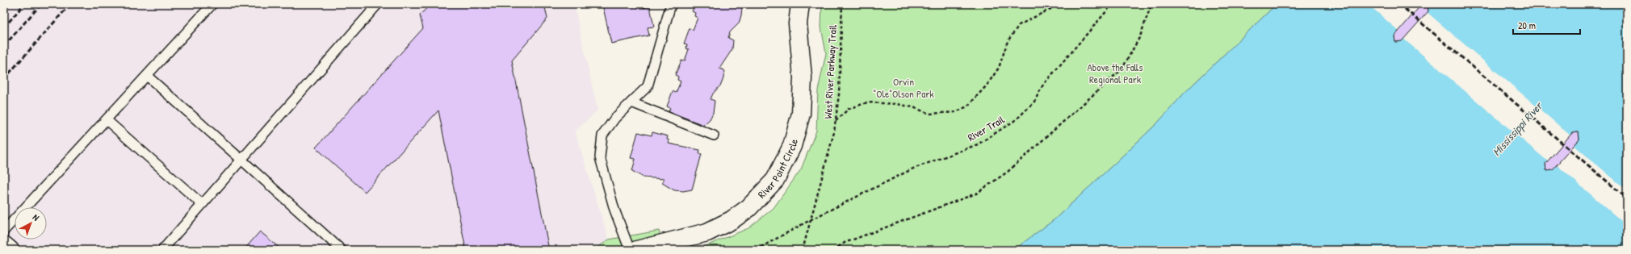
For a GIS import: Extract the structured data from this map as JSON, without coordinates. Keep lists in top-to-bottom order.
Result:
{
  "streets": {
    "street": ["River Point Circle"],
    "path": ["West River Parkway Trail", "River Trail"]
  },
  "crossings": [
    ["West River Parkway Trail", "River Trail"]
  ],
  "water": ["Mississippi River"],
  "parks": ["Above the Falls Regional Park", "Orvin \"Ole\"Olson Park"],
  "scale_bar": "20 m",
  "north": "top right"
}
